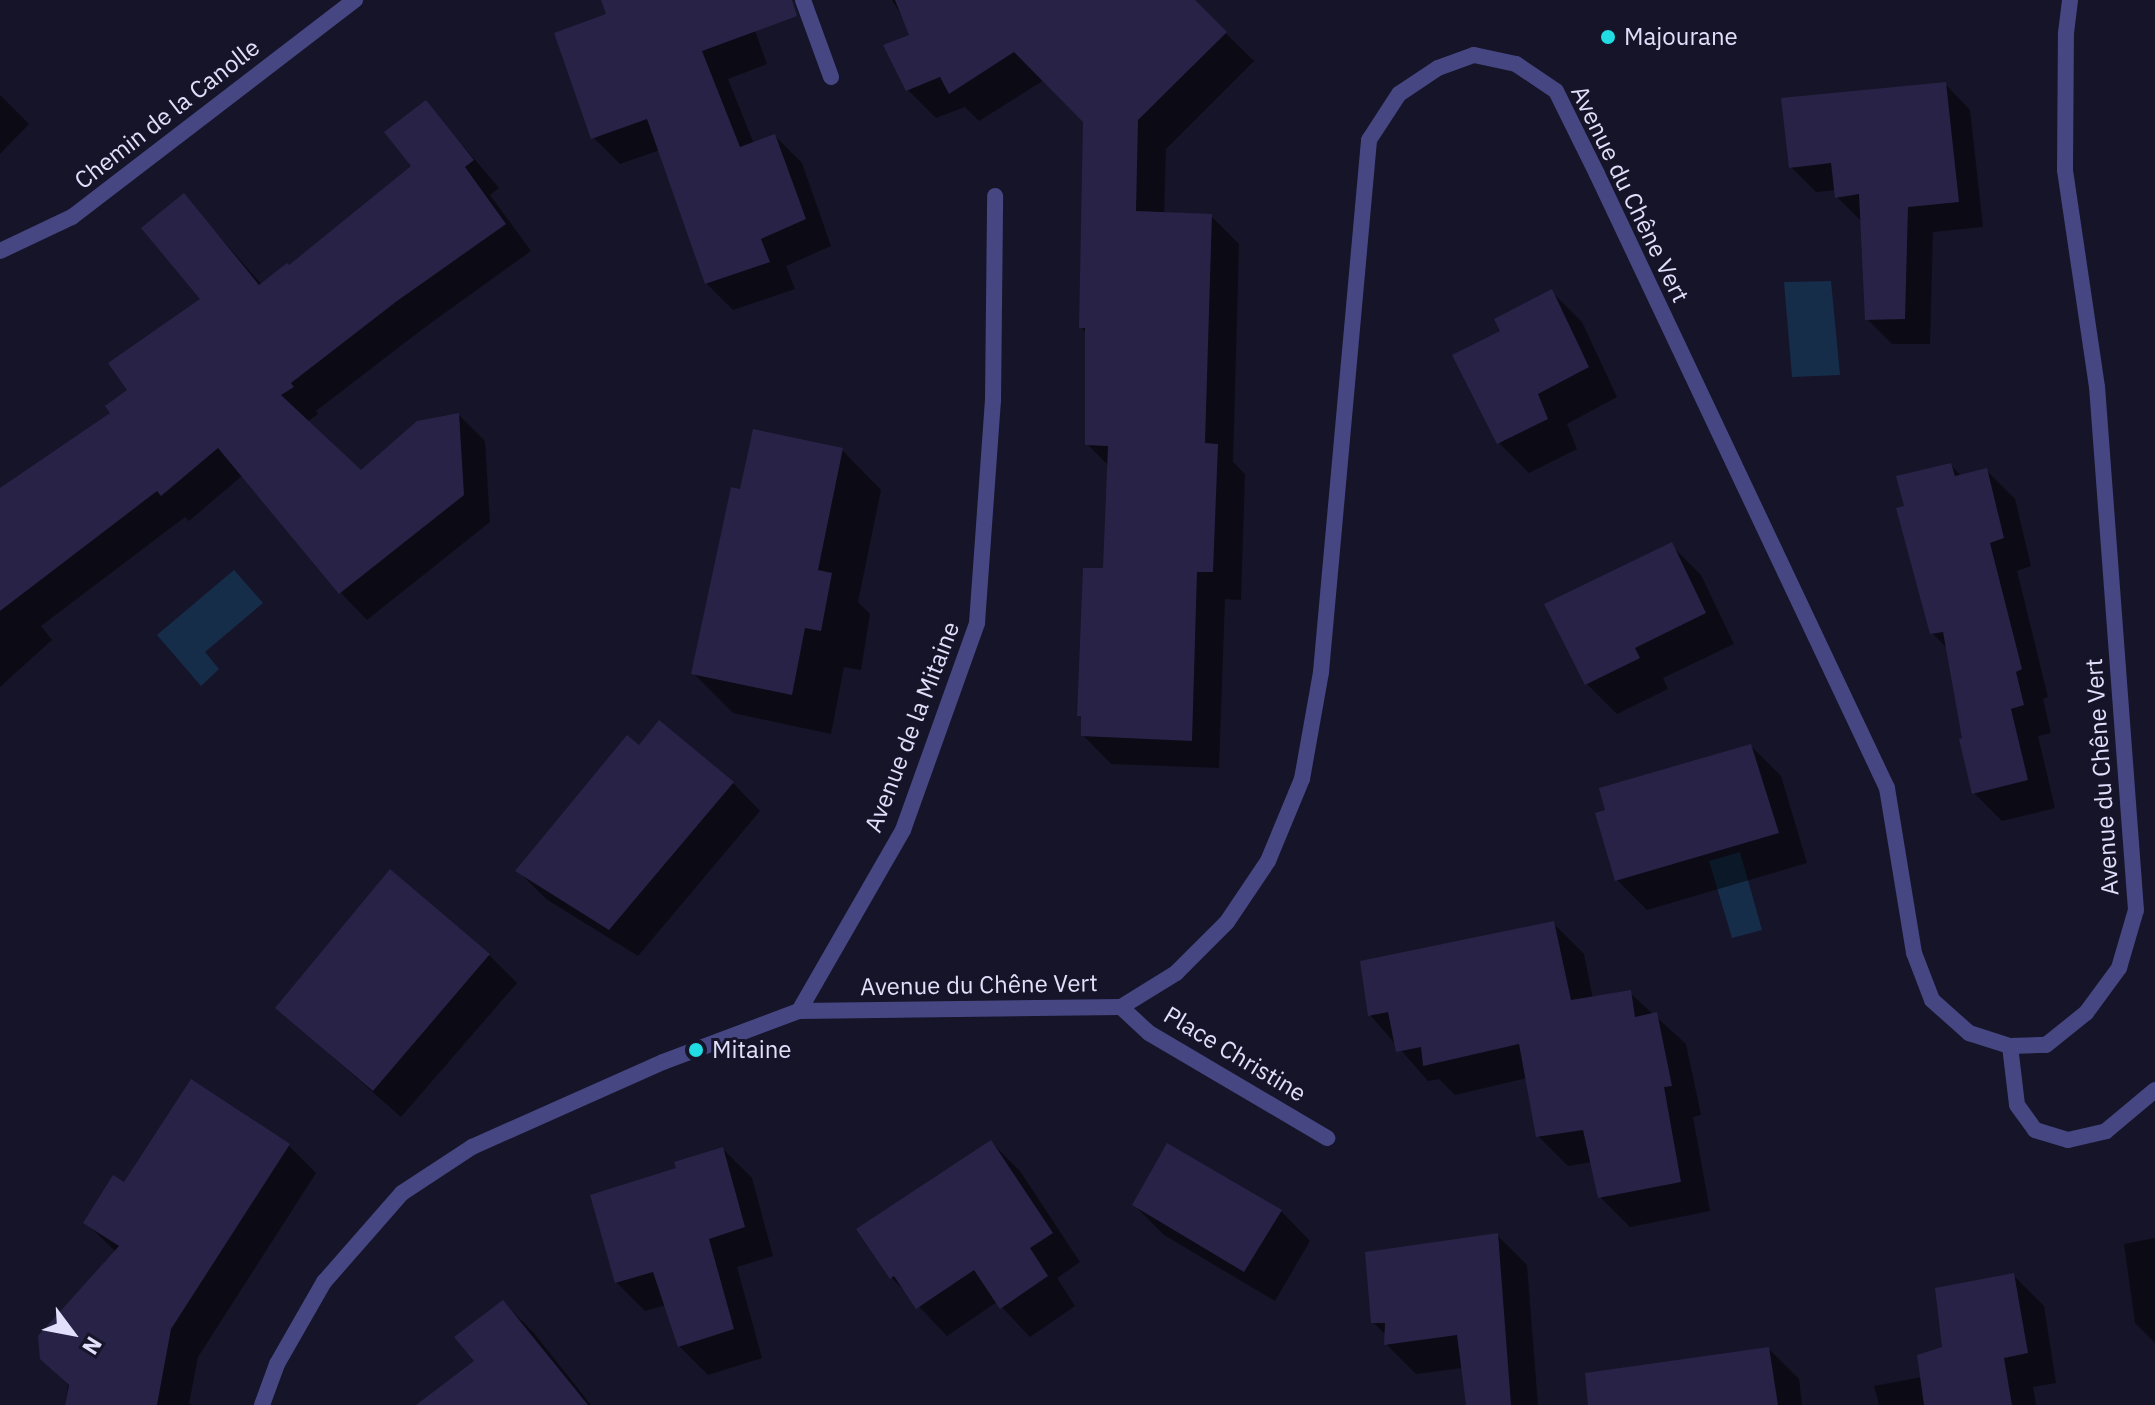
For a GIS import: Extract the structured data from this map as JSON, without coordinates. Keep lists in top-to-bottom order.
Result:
{
  "streets": {
    "street": [
      "Chemin de la Canolle",
      "Avenue du Chêne Vert",
      "Avenue de la Mitaine",
      "Place Christine"
    ]
  },
  "crossings": [
    ["Avenue du Chêne Vert", "Avenue de la Mitaine"],
    ["Avenue du Chêne Vert", "Place Christine"]
  ],
  "places": ["Majourane", "Mitaine"],
  "north": "bottom right"
}
